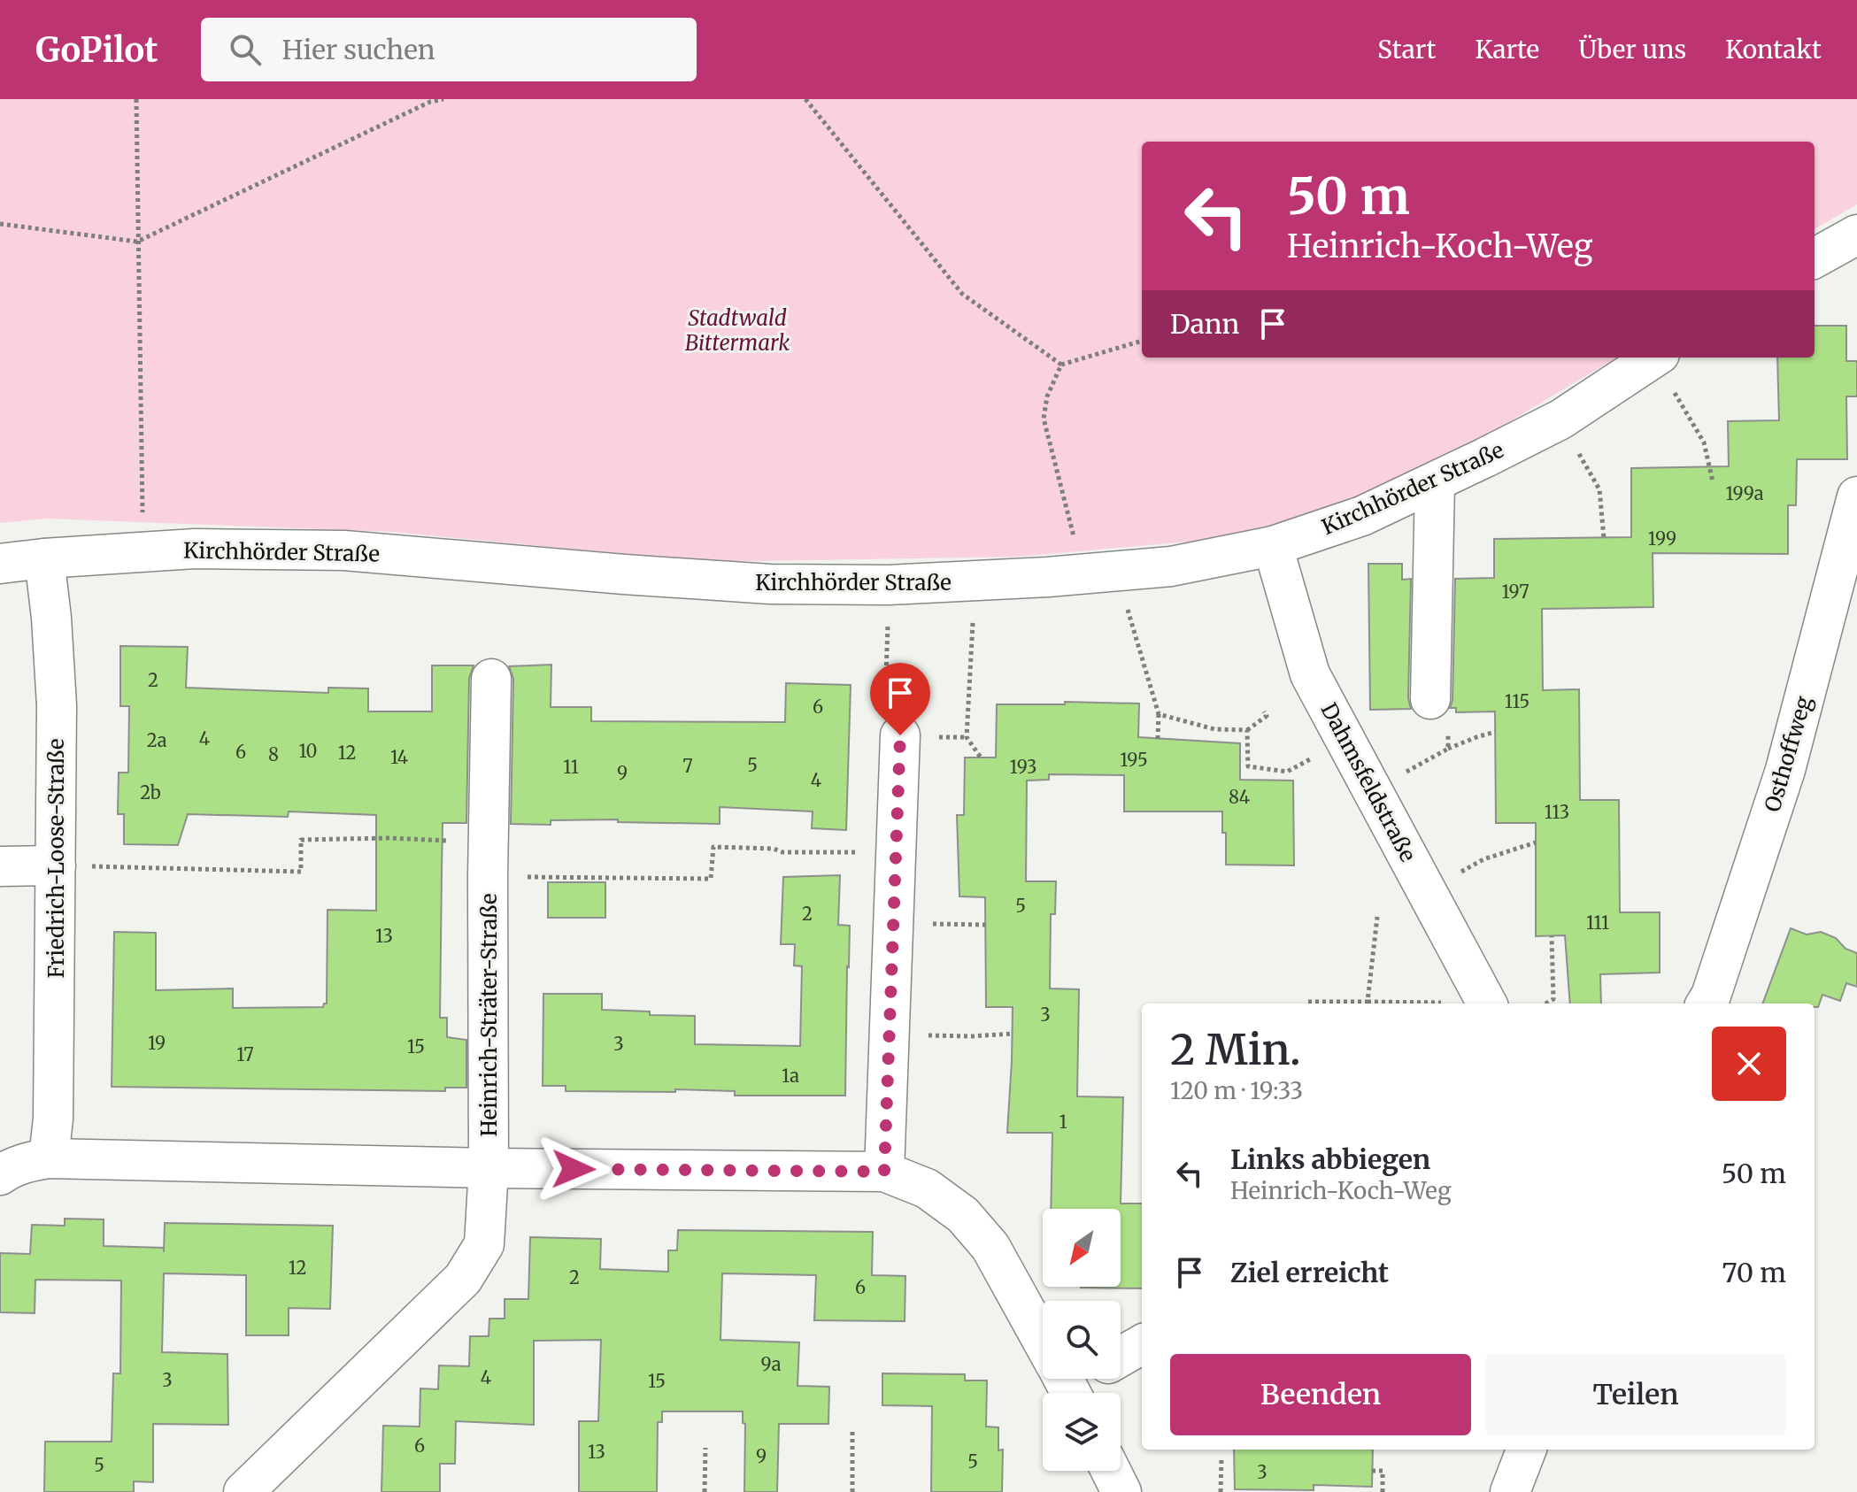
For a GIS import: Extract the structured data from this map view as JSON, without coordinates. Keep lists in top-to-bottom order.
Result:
{
  "streets": {
    "street": [
      "Kirchhörder Straße",
      "Osthoffweg",
      "Dahmsfeldstraße",
      "Friedrich-Loose-Straße",
      "Heinrich-Sträter-Straße"
    ]
  },
  "crossings": [
    ["Kirchhörder Straße", "Dahmsfeldstraße"],
    ["Kirchhörder Straße", "Friedrich-Loose-Straße"],
    ["Friedrich-Loose-Straße", "Heinrich-Sträter-Straße"]
  ],
  "parks": ["Stadtwald Bittermark"],
  "house_numbers": [
    "199a",
    "199",
    "197",
    "2",
    "115",
    "6",
    "4",
    "2a",
    "10",
    "6",
    "12",
    "8",
    "14",
    "195",
    "5",
    "7",
    "11",
    "193",
    "9",
    "4",
    "2b",
    "84",
    "113",
    "5",
    "2",
    "111",
    "13",
    "3",
    "19",
    "3",
    "15",
    "17",
    "1a",
    "1",
    "12",
    "2",
    "6",
    "9a",
    "4",
    "3",
    "15",
    "6",
    "13",
    "9",
    "5",
    "5",
    "3"
  ],
  "north": "bottom left",
  "page": {
    "header": "GoPilot",
    "search": "Hier suchen",
    "nav": [
      "Start",
      "Karte",
      "Über uns",
      "Kontakt"
    ],
    "turn": ["50 m", "Heinrich-Koch-Weg"],
    "then": "Dann",
    "heading": ["2 Min.", "120 m · 19:33"],
    "list": [
      {
        "name": "Links abbiegen",
        "note": "Heinrich-Koch-Weg",
        "value": "50 m"
      },
      {
        "name": "Ziel erreicht",
        "value": "70 m"
      }
    ],
    "buttons": ["Beenden", "Teilen"]
  }
}
